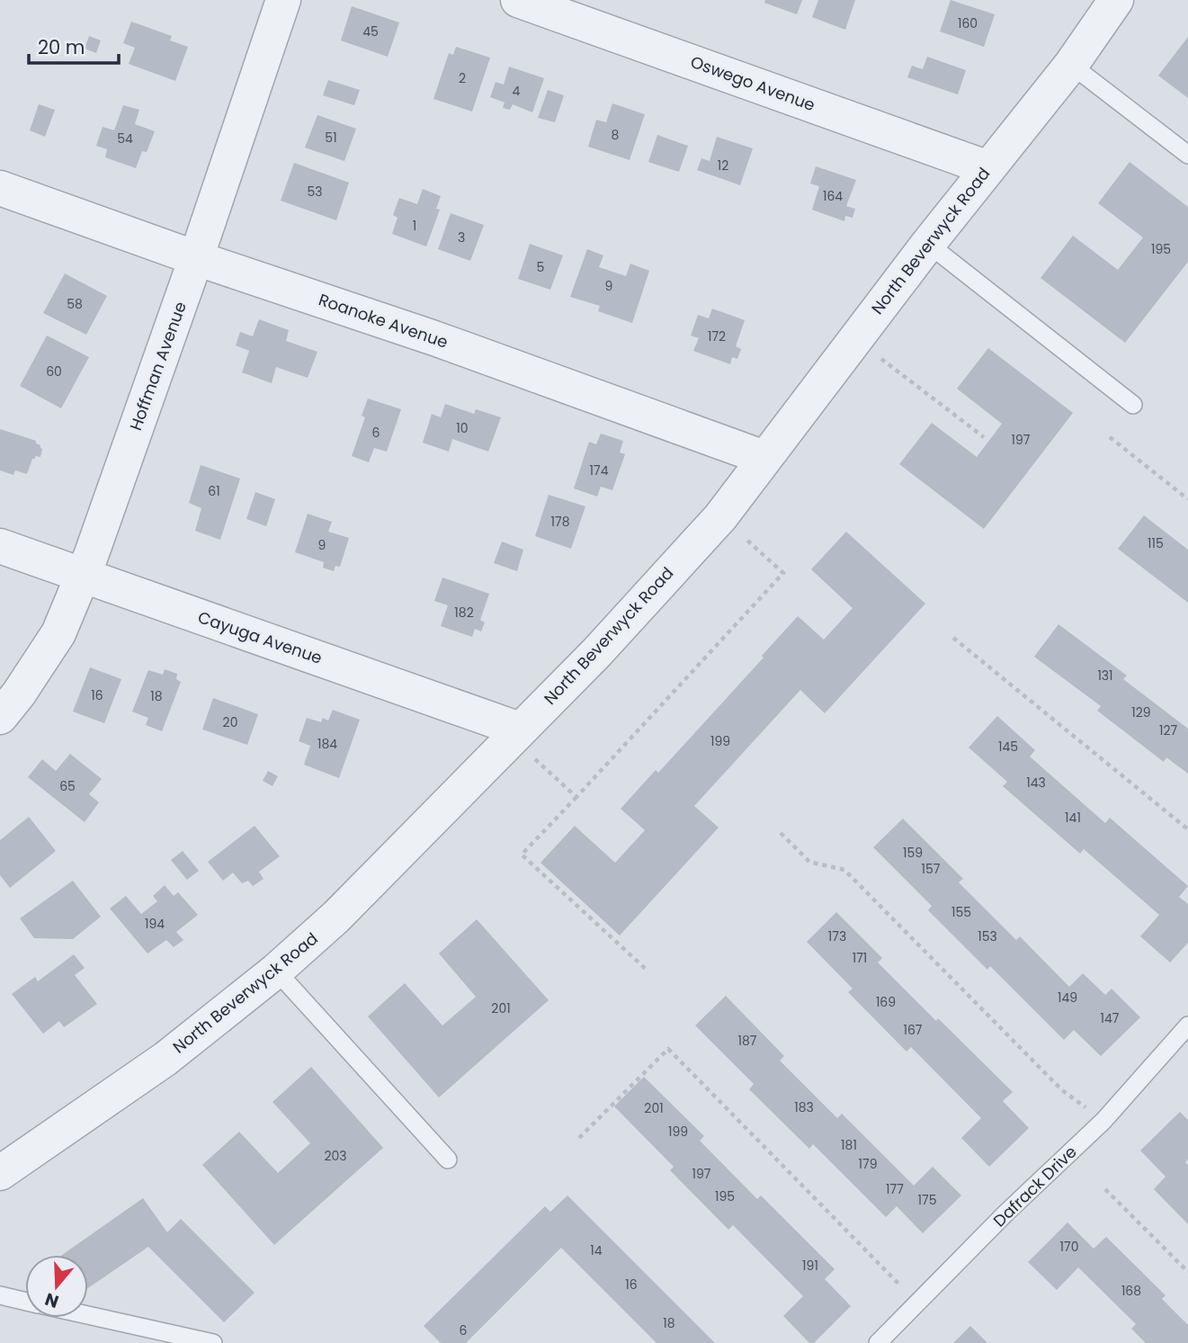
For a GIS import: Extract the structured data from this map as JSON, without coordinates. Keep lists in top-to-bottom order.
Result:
{
  "streets": {
    "street": [
      "Oswego Avenue",
      "North Beverwyck Road",
      "Roanoke Avenue",
      "Hoffman Avenue",
      "Cayuga Avenue"
    ],
    "lane": ["Dafrack Drive"]
  },
  "crossings": [
    ["Oswego Avenue", "North Beverwyck Road"],
    ["North Beverwyck Road", "Roanoke Avenue"],
    ["North Beverwyck Road", "Cayuga Avenue"],
    ["Roanoke Avenue", "Hoffman Avenue"],
    ["Hoffman Avenue", "Cayuga Avenue"]
  ],
  "house_numbers": [
    "160",
    "45",
    "2",
    "4",
    "8",
    "51",
    "54",
    "12",
    "53",
    "164",
    "1",
    "3",
    "195",
    "5",
    "9",
    "58",
    "172",
    "60",
    "10",
    "6",
    "197",
    "174",
    "61",
    "178",
    "115",
    "9",
    "182",
    "131",
    "16",
    "18",
    "129",
    "20",
    "127",
    "199",
    "184",
    "145",
    "143",
    "65",
    "141",
    "159",
    "157",
    "155",
    "194",
    "173",
    "153",
    "171",
    "149",
    "169",
    "201",
    "147",
    "167",
    "187",
    "183",
    "201",
    "199",
    "181",
    "203",
    "179",
    "197",
    "177",
    "195",
    "175",
    "170",
    "14",
    "191",
    "16",
    "168",
    "18",
    "6"
  ],
  "scale_bar": "20 m",
  "north": "bottom"
}
